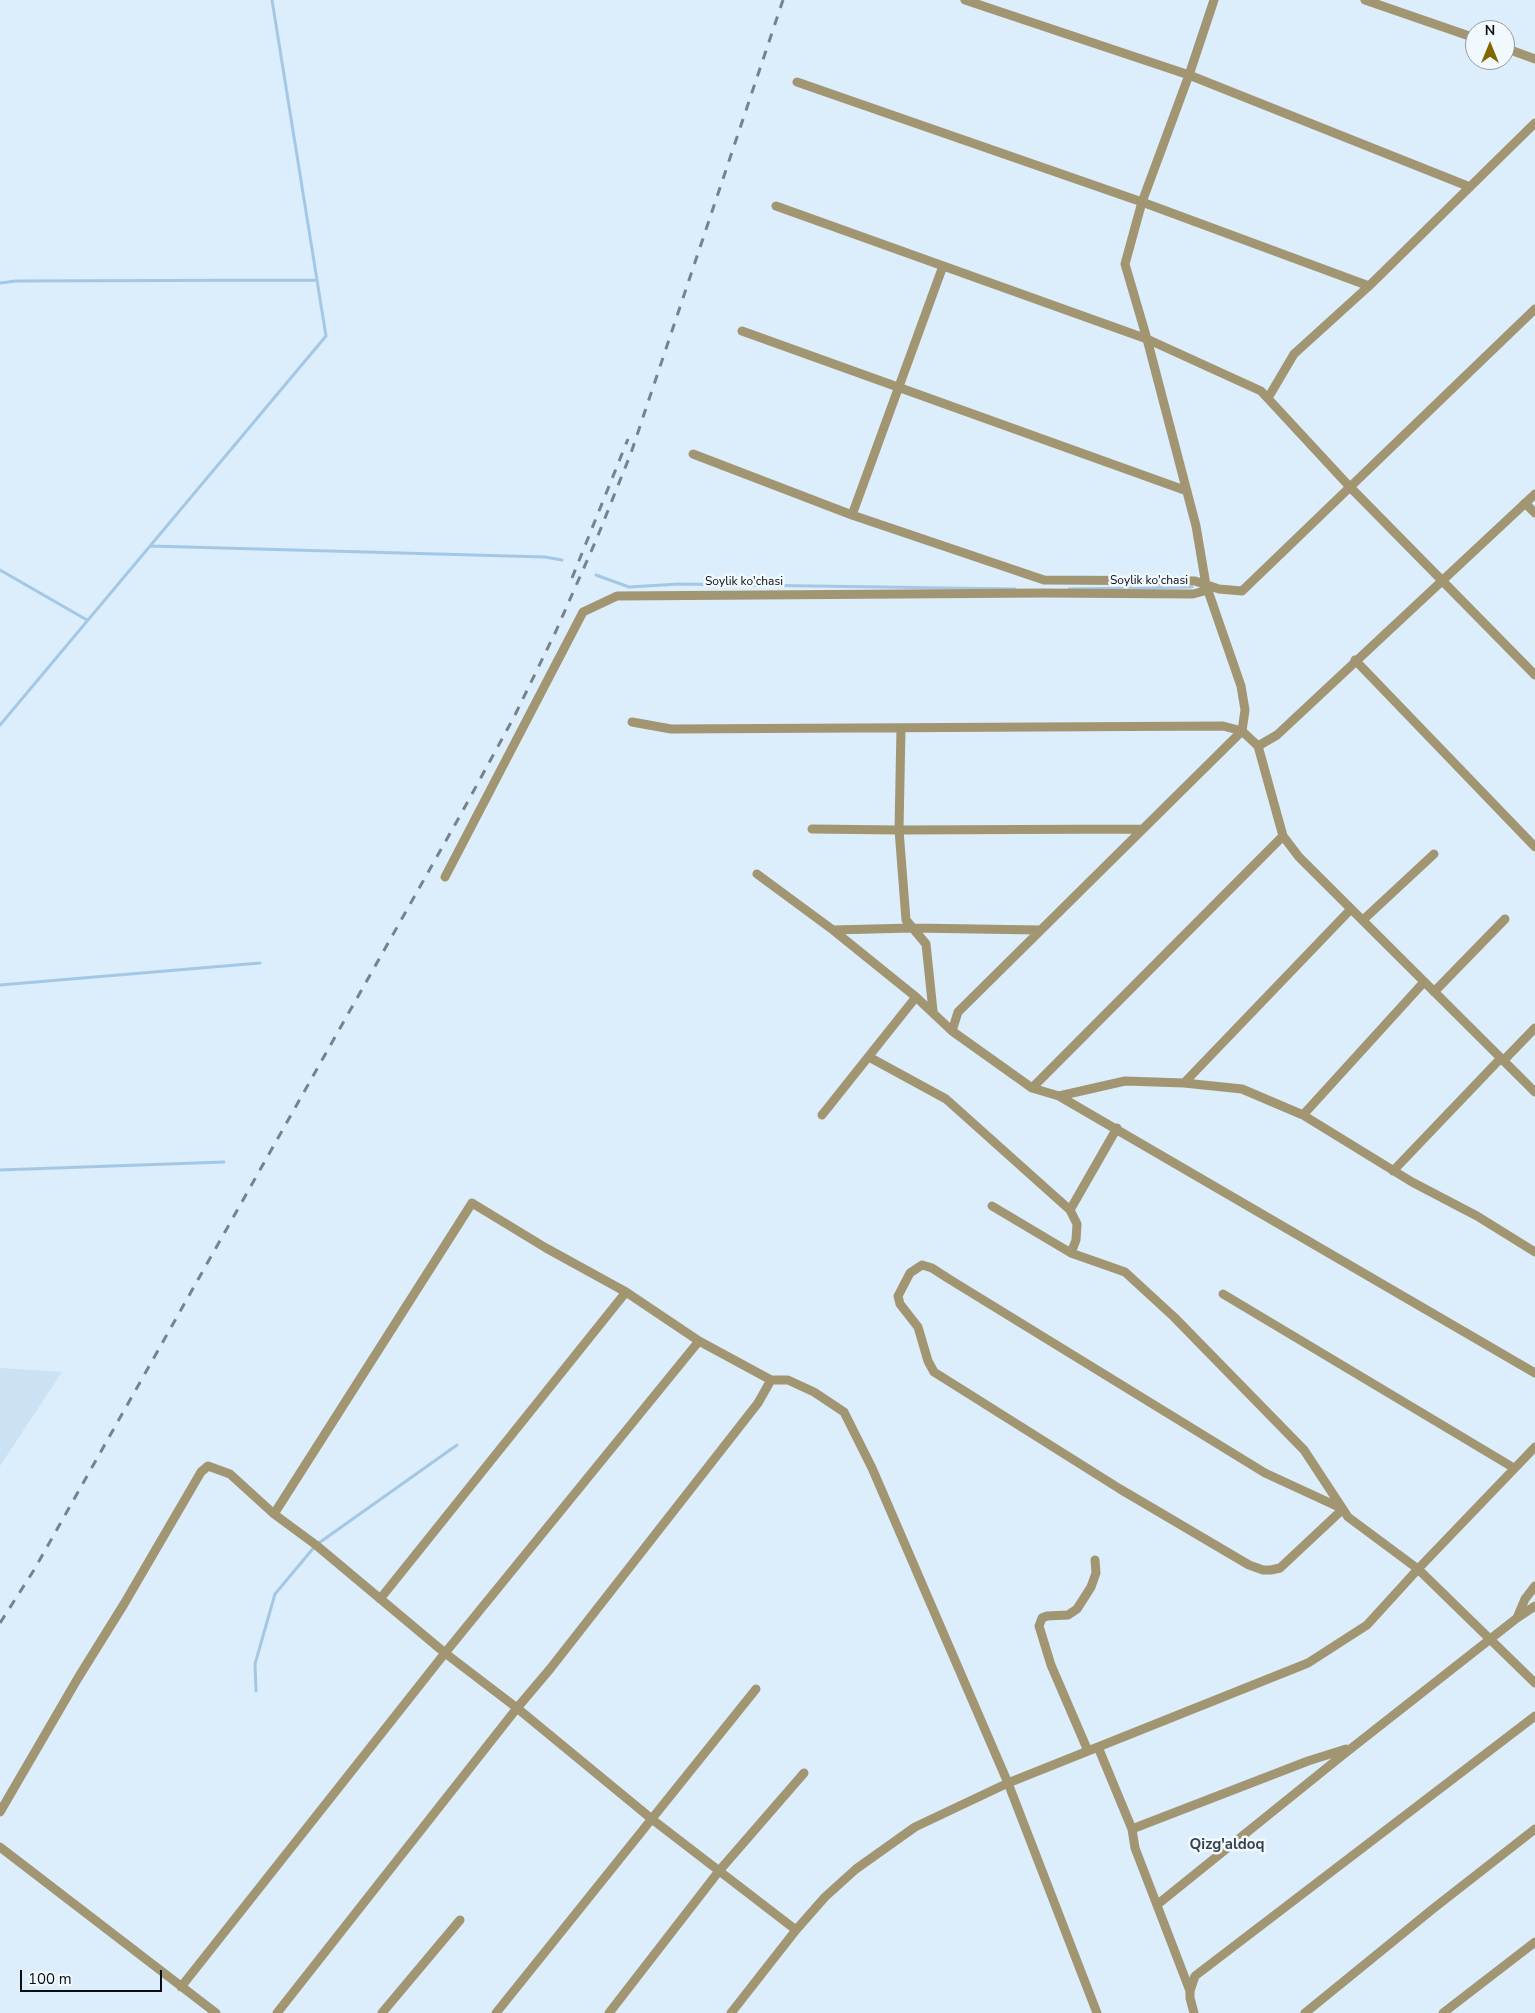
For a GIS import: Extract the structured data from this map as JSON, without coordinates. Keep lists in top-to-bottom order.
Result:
{
  "streets": {
    "street": ["Soylik ko'chasi"]
  },
  "districts": ["Qizg'aldoq"],
  "scale_bar": "100 m",
  "north": "top"
}
